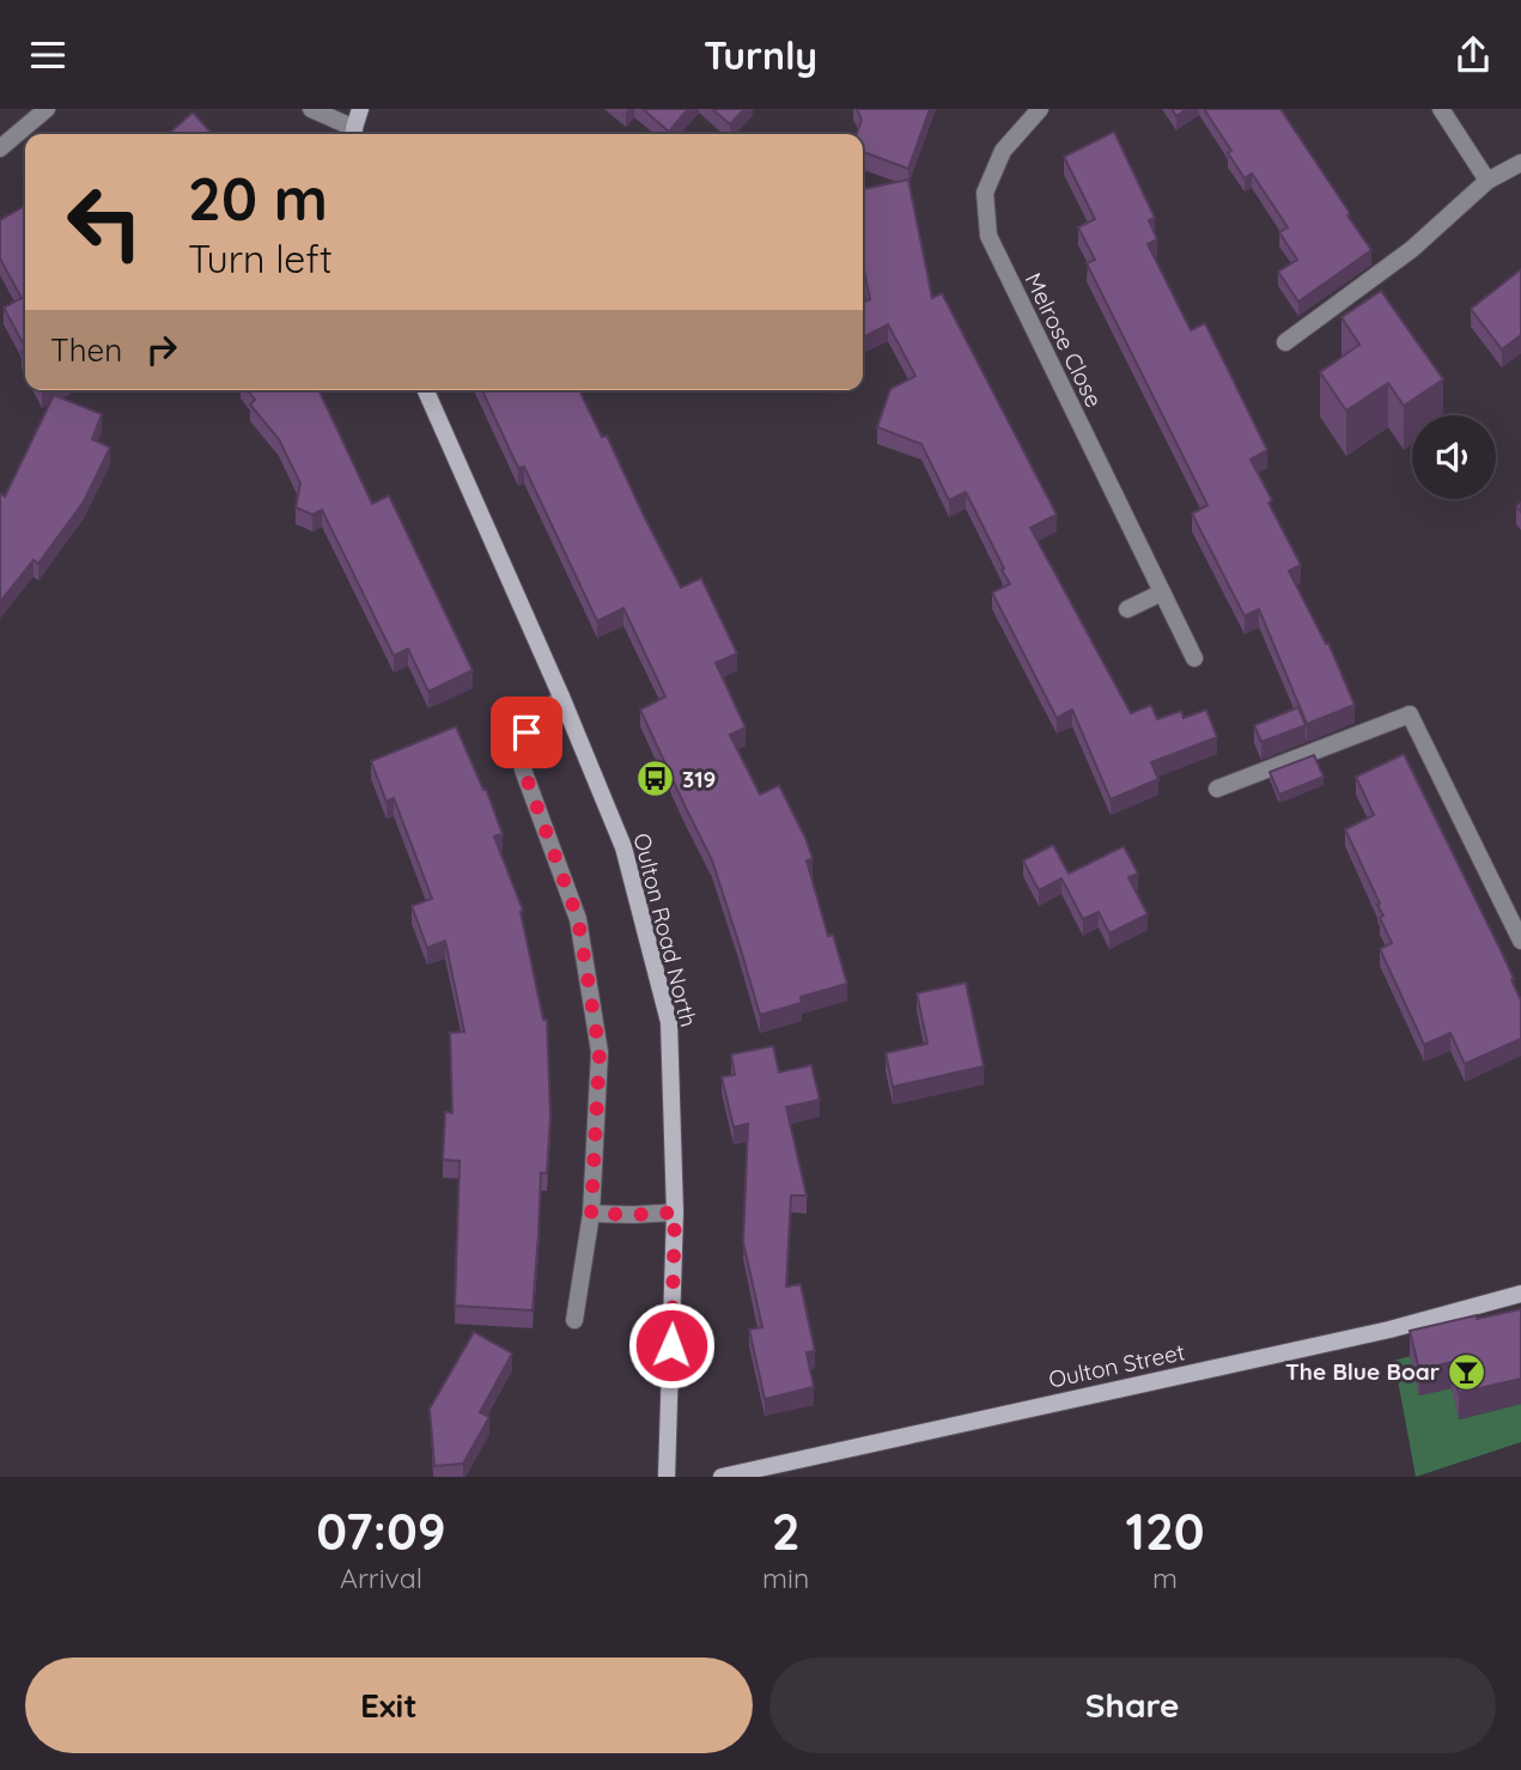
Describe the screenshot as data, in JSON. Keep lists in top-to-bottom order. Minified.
{"streets":{"street":["Melrose Close","Oulton Road North","Oulton Street"]},"places":{"bus stop":["319"],"bar":["The Blue Boar"]},"page":{"header":"Turnly","turn":["20 m","Turn left"],"then":"Then","eta":["07:09","Arrival","2","min","120","m"],"buttons":["Exit","Share"]}}
